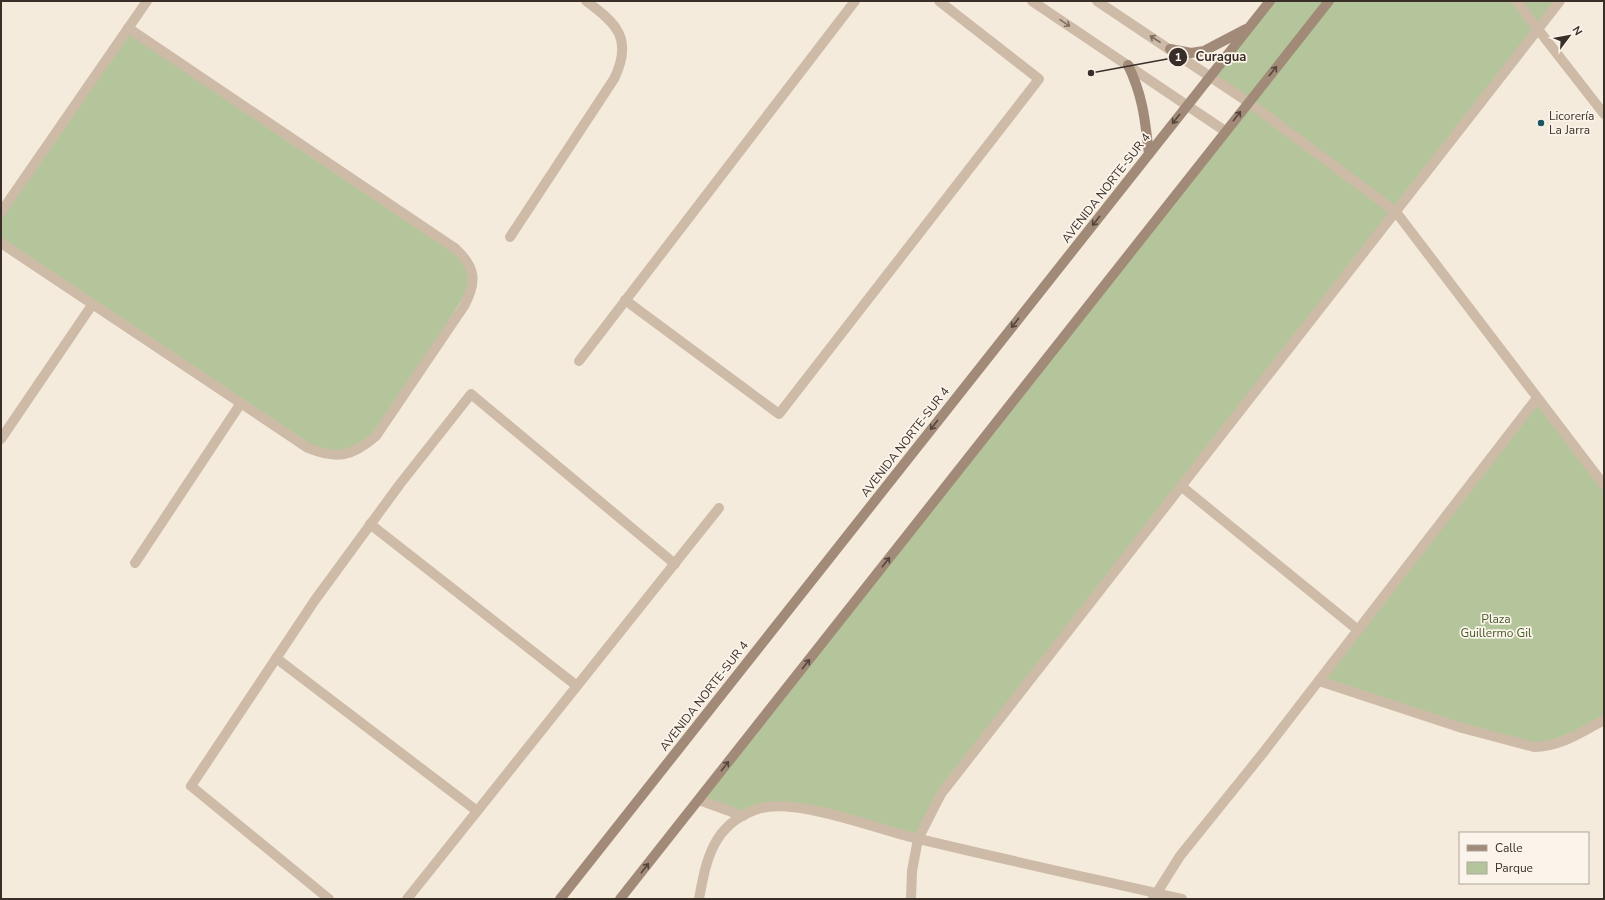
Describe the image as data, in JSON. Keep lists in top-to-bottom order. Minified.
{"streets":{"main road":["AVENIDA NORTE-SUR 4"]},"parks":["Plaza Guillermo Gil"],"places":["Curagua","Licorería La Jarra"],"legend":["Calle","Parque"],"north":"top right"}
